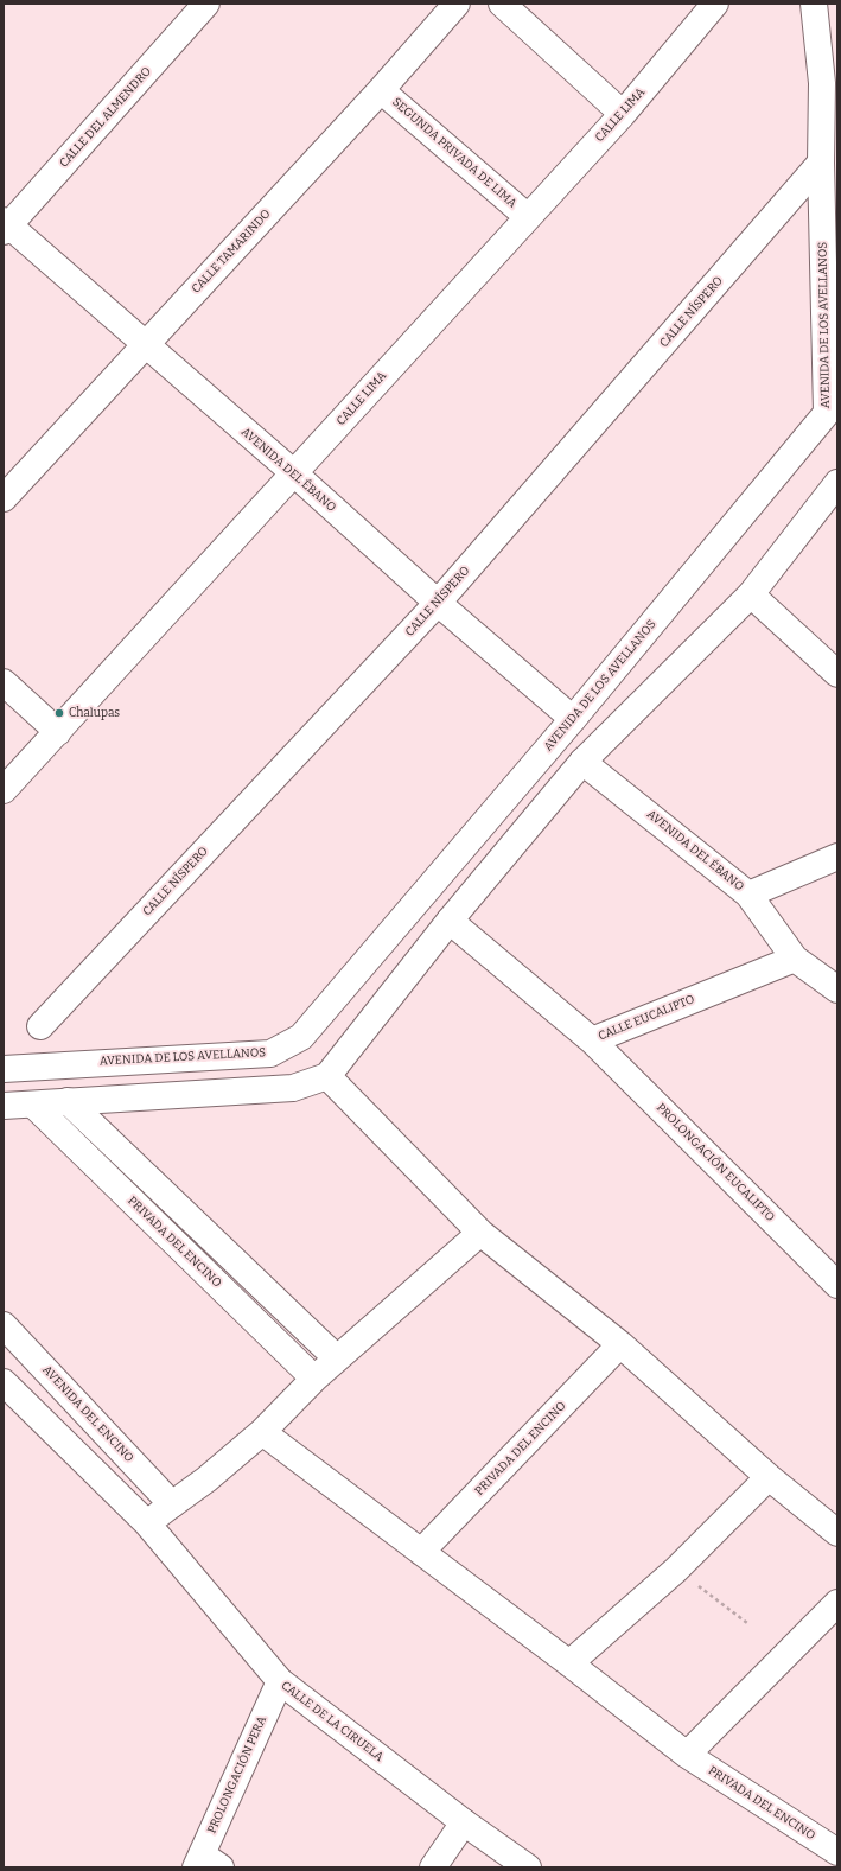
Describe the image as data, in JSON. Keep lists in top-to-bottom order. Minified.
{"streets":{"street":["CALLE LIMA","CALLE DEL ALMENDRO","SEGUNDA PRIVADA DE LIMA","CALLE TAMARINDO","CALLE NÍSPERO","AVENIDA DE LOS AVELLANOS","AVENIDA DEL ÉBANO","CALLE EUCALIPTO","PROLONGACIÓN EUCALIPTO","PRIVADA DEL ENCINO","AVENIDA DEL ENCINO","CALLE DE LA CIRUELA","PROLONGACIÓN PERA"]},"crossings":[["CALLE LIMA","SEGUNDA PRIVADA DE LIMA"],["CALLE LIMA","AVENIDA DEL ÉBANO"],["CALLE DEL ALMENDRO","AVENIDA DEL ÉBANO"],["SEGUNDA PRIVADA DE LIMA","CALLE TAMARINDO"],["CALLE TAMARINDO","AVENIDA DEL ÉBANO"],["CALLE NÍSPERO","AVENIDA DE LOS AVELLANOS"],["CALLE NÍSPERO","AVENIDA DEL ÉBANO"],["AVENIDA DE LOS AVELLANOS","AVENIDA DEL ÉBANO"],["AVENIDA DEL ÉBANO","CALLE EUCALIPTO"],["CALLE EUCALIPTO","PROLONGACIÓN EUCALIPTO"],["CALLE DE LA CIRUELA","PROLONGACIÓN PERA"]],"places":["Chalupas"]}
